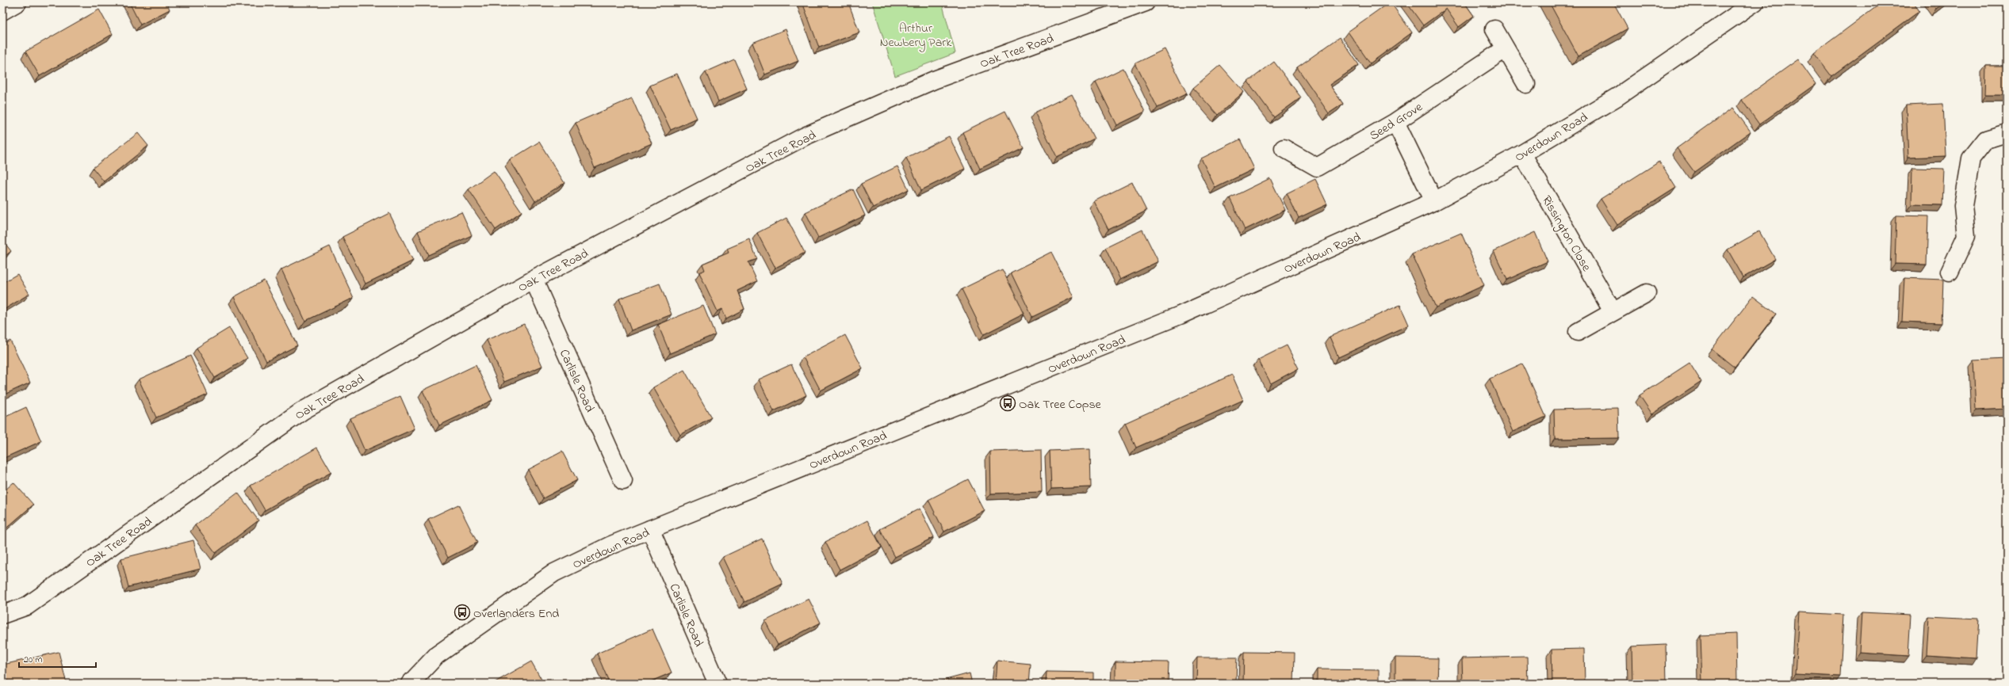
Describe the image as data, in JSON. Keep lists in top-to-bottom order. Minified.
{"streets":{"street":["Oak Tree Road","Seed Grove","Overdown Road","Rissington Close","Carlisle Road"]},"crossings":[["Oak Tree Road","Carlisle Road"],["Overdown Road","Rissington Close"],["Overdown Road","Carlisle Road"]],"parks":["Arthur Newbery Park"],"places":{"bus stop":["Oak Tree Copse","Overlanders End"]},"scale_bar":"20 m"}
